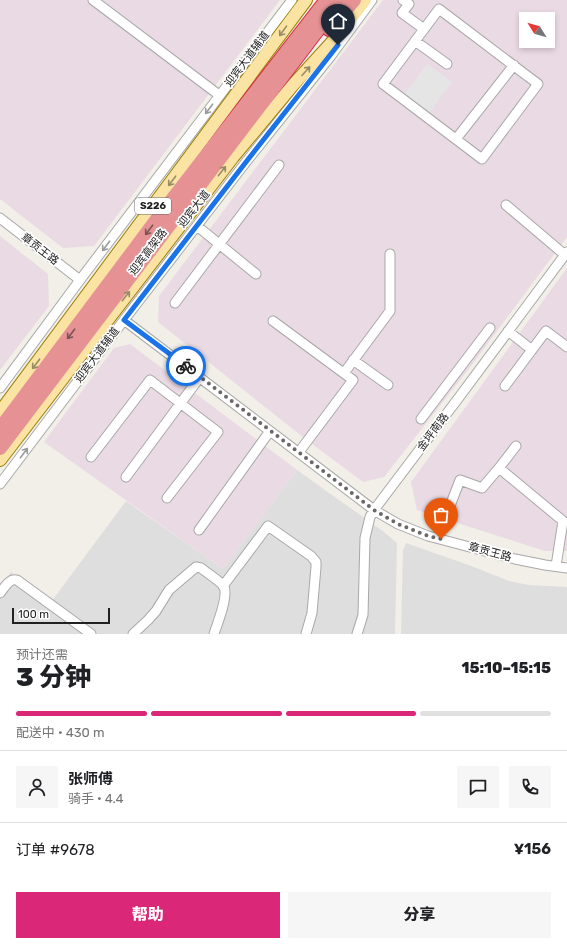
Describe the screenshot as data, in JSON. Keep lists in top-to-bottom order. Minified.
{"streets":{"highway":["迎宾高架路"],"main road":["S226","迎宾大道"],"street":["迎宾大道辅道","章贡王路","金坪南路"]},"crossings":[["迎宾大道辅道","章贡王路"],["章贡王路","金坪南路"]],"scale_bar":"100 m","north":"top left","page":{"scale":"100 m","heading":["3 分钟","预计还需","15:10–15:15"],"panel":["张师傅","骑手 · 4.4","订单 #9678","¥156"],"bar":"配送中 · 430 m","buttons":["帮助","分享"]}}
